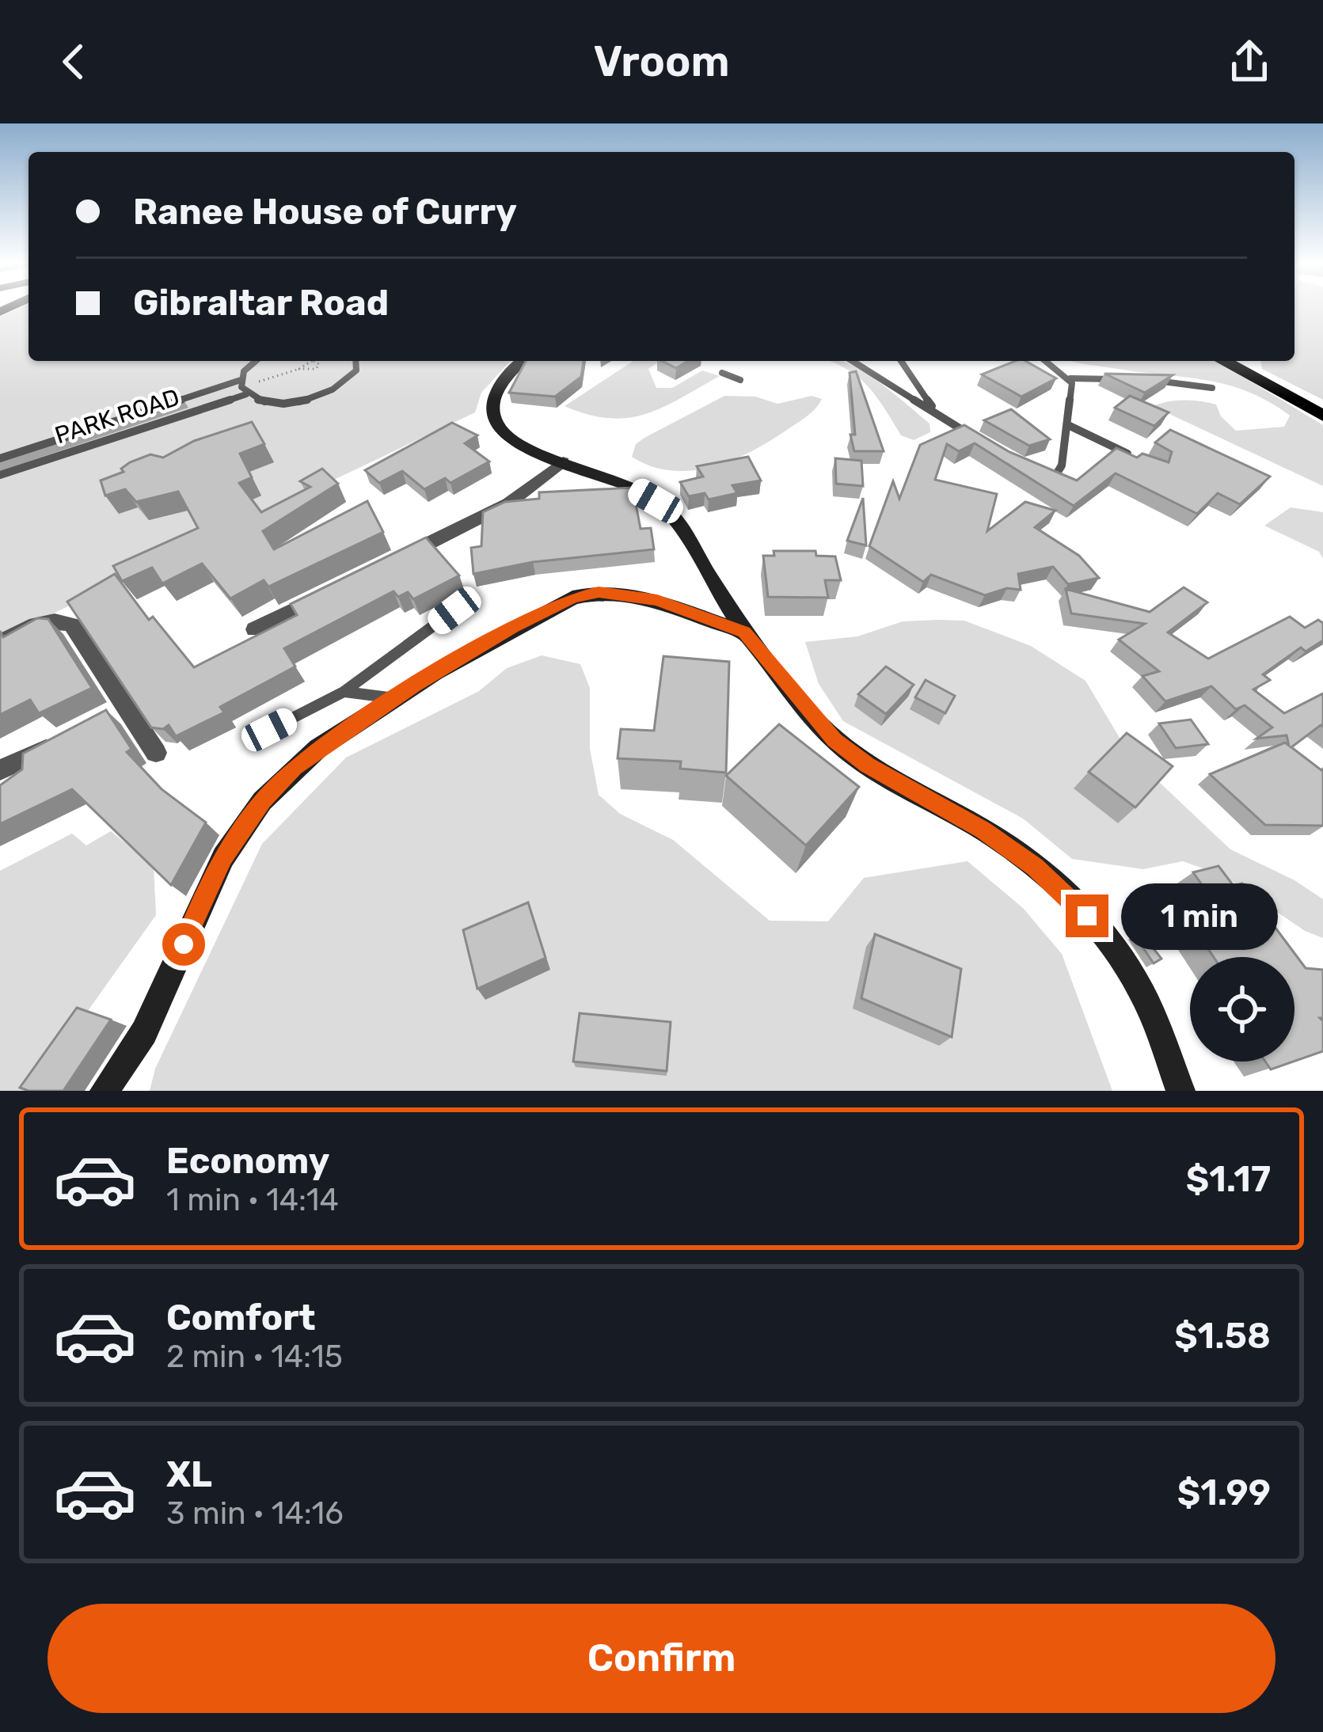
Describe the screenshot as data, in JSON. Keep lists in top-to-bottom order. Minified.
{"streets":{"lane":["PARK ROAD"]},"page":{"header":"Vroom","banner":["Ranee House of Curry","Gibraltar Road"],"bubble":"1 min","list":[{"name":"Economy","note":"1 min · 14:14","value":"$1.17"},{"name":"Comfort","note":"2 min · 14:15","value":"$1.58"},{"name":"XL","note":"3 min · 14:16","value":"$1.99"}],"buttons":"Confirm"}}
